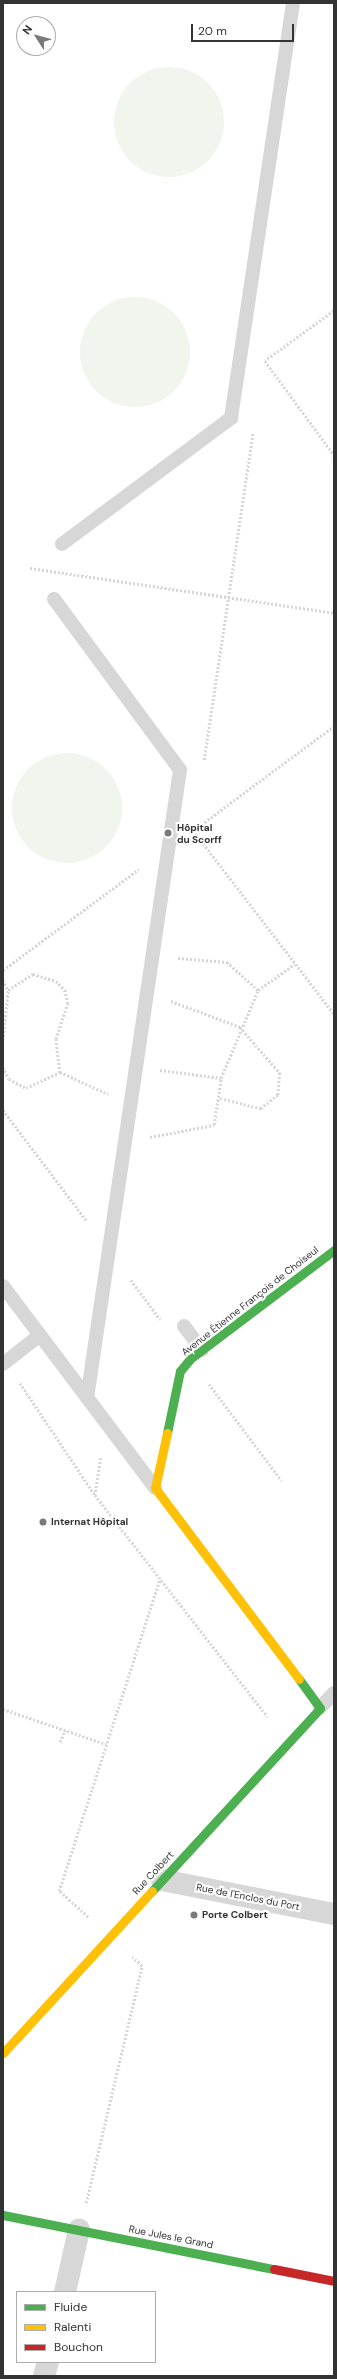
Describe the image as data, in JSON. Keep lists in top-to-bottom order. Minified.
{"streets":{"street":["Avenue Étienne François de Choiseul","Rue Colbert","Rue de l'Enclos du Port","Rue Jules le Grand"]},"crossings":[["Rue Colbert","Rue de l'Enclos du Port"]],"places":["Hôpital du Scorff","Internat Hôpital","Porte Colbert"],"legend":["Fluide","Ralenti","Bouchon"],"scale_bar":"20 m","north":"top left"}
